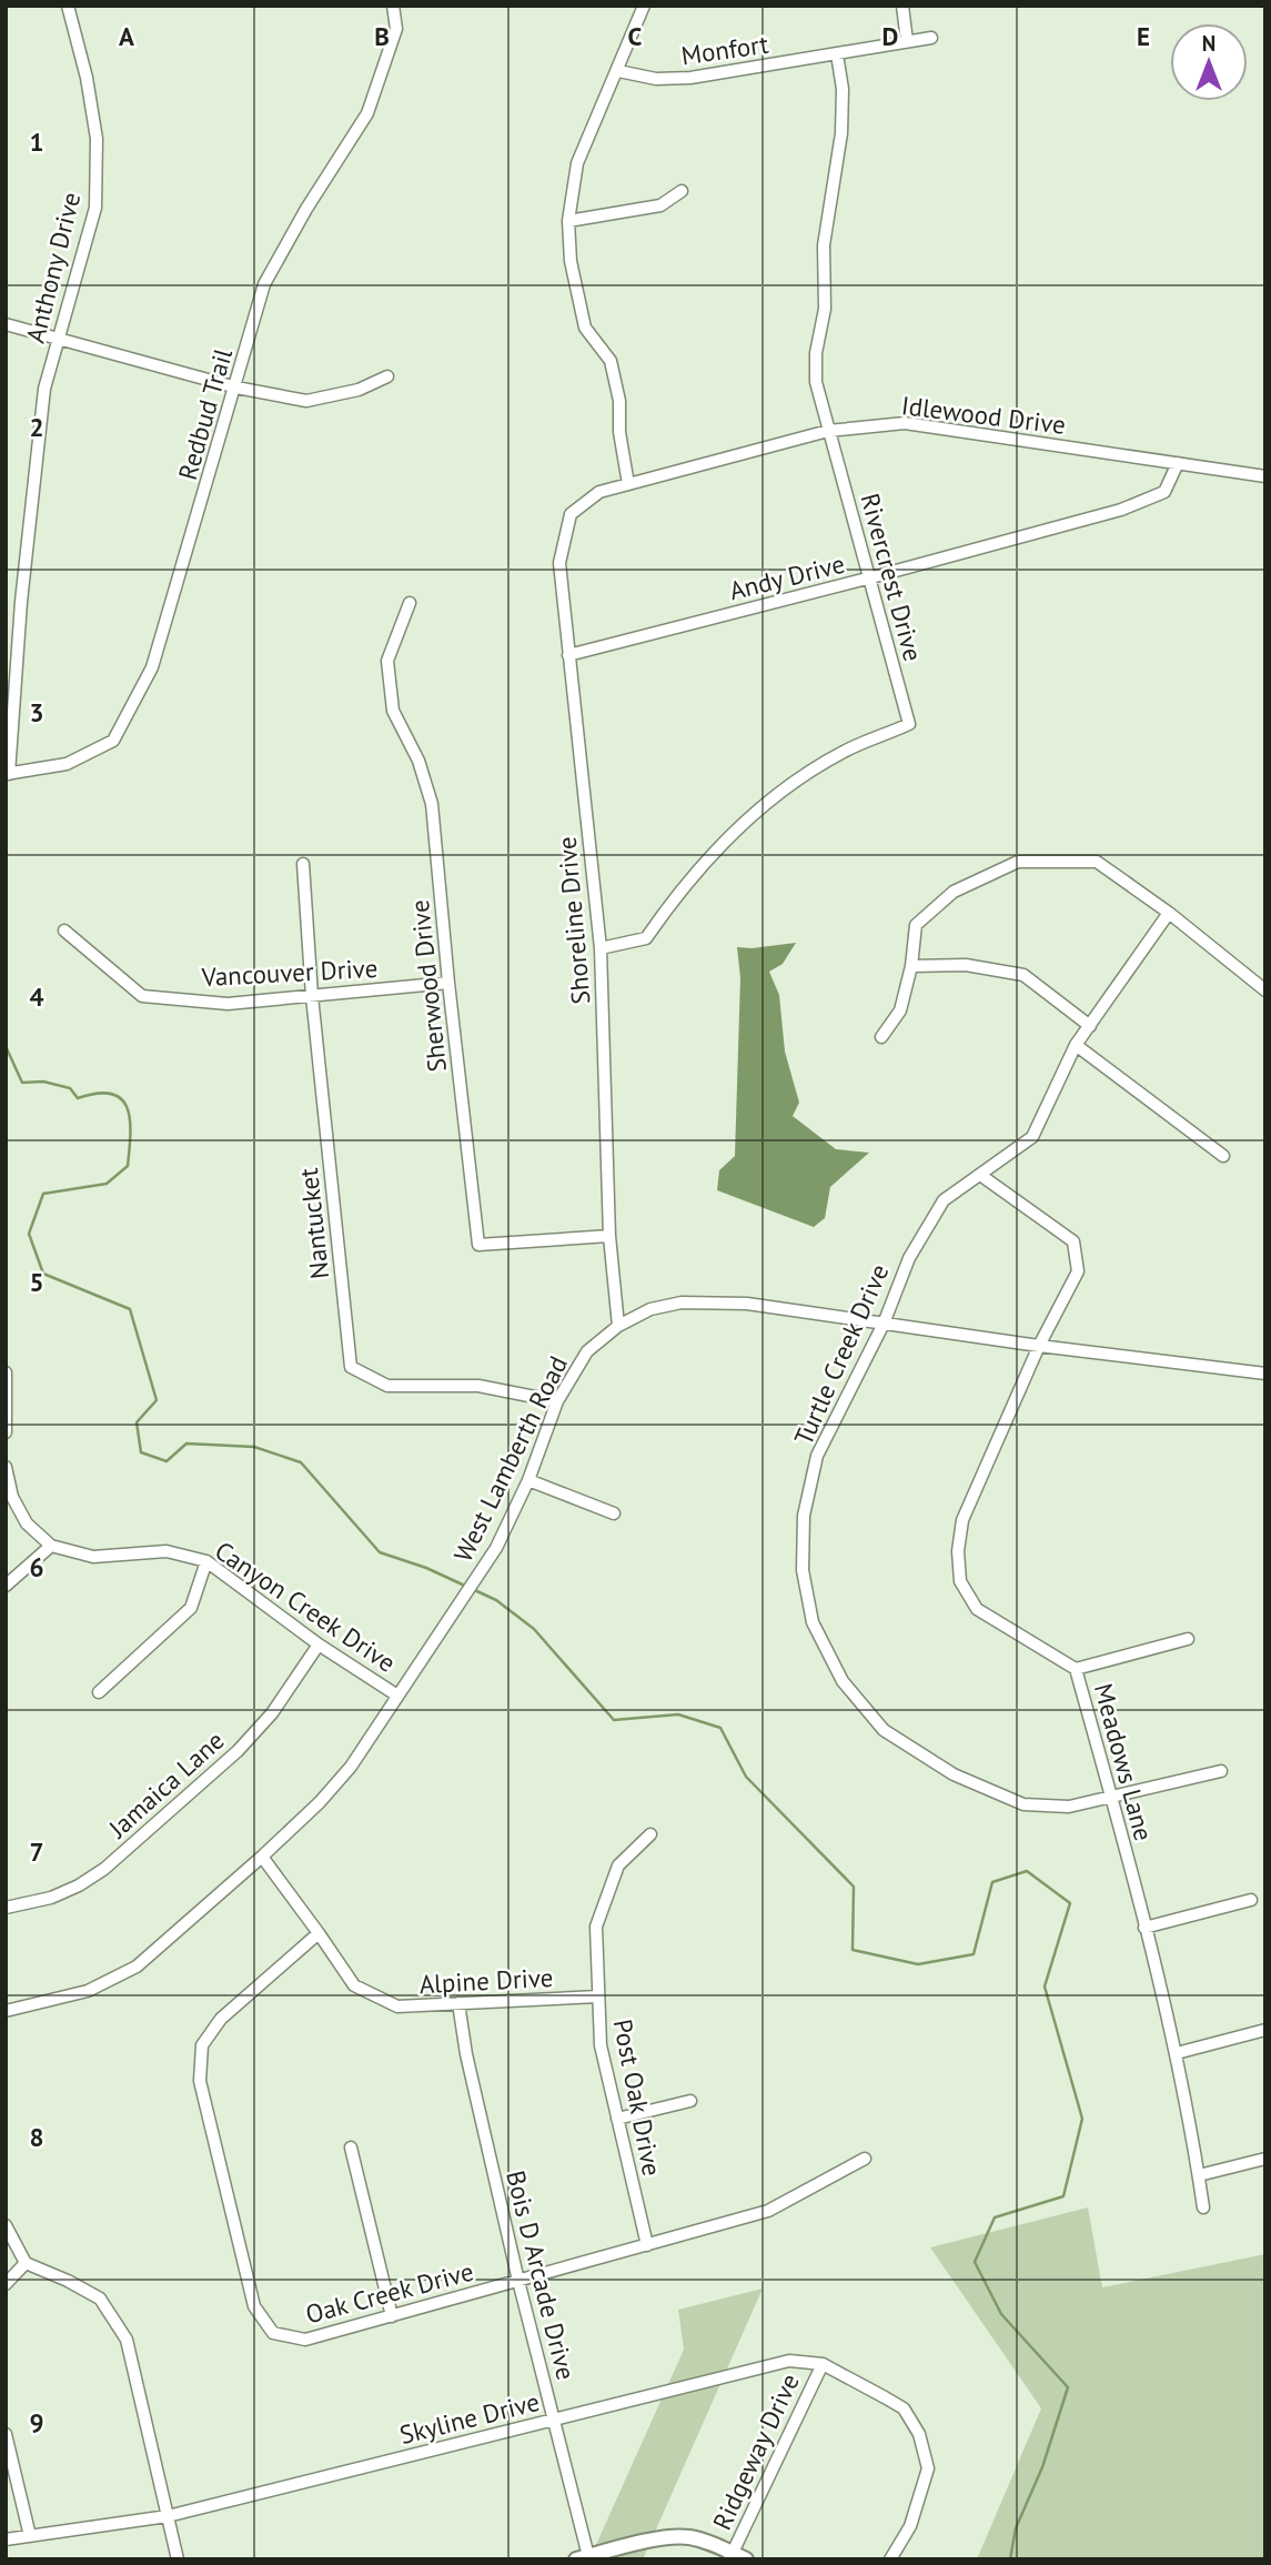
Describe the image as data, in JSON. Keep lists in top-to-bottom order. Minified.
{"streets":{"street":["Monfort","Anthony Drive","Redbud Trail","Idlewood Drive","Andy Drive","Rivercrest Drive","Shoreline Drive","Vancouver Drive","Sherwood Drive","Nantucket","Turtle Creek Drive","West Lamberth Road","Canyon Creek Drive","Meadows Lane","Jamaica Lane","Alpine Drive","Post Oak Drive","Bois D Arcade Drive","Oak Creek Drive","Skyline Drive","Ridgeway Drive"]},"crossings":[["Monfort","Rivercrest Drive"],["Anthony Drive","Redbud Trail"],["Idlewood Drive","Andy Drive"],["Idlewood Drive","Rivercrest Drive"],["Idlewood Drive","Shoreline Drive"],["Andy Drive","Rivercrest Drive"],["Andy Drive","Shoreline Drive"],["Rivercrest Drive","Shoreline Drive"],["Shoreline Drive","Sherwood Drive"],["Shoreline Drive","West Lamberth Road"],["Vancouver Drive","Sherwood Drive"],["Vancouver Drive","Nantucket"],["Nantucket","West Lamberth Road"],["Turtle Creek Drive","West Lamberth Road"],["Turtle Creek Drive","Meadows Lane"],["West Lamberth Road","Canyon Creek Drive"],["West Lamberth Road","Meadows Lane"],["West Lamberth Road","Alpine Drive"],["Canyon Creek Drive","Jamaica Lane"],["Alpine Drive","Post Oak Drive"],["Alpine Drive","Bois D Arcade Drive"],["Alpine Drive","Oak Creek Drive"],["Post Oak Drive","Oak Creek Drive"],["Bois D Arcade Drive","Oak Creek Drive"],["Bois D Arcade Drive","Skyline Drive"],["Skyline Drive","Ridgeway Drive"]],"north":"top","grid":{"columns":["A","B","C","D","E"],"rows":["1","2","3","4","5","6","7","8","9"]}}
